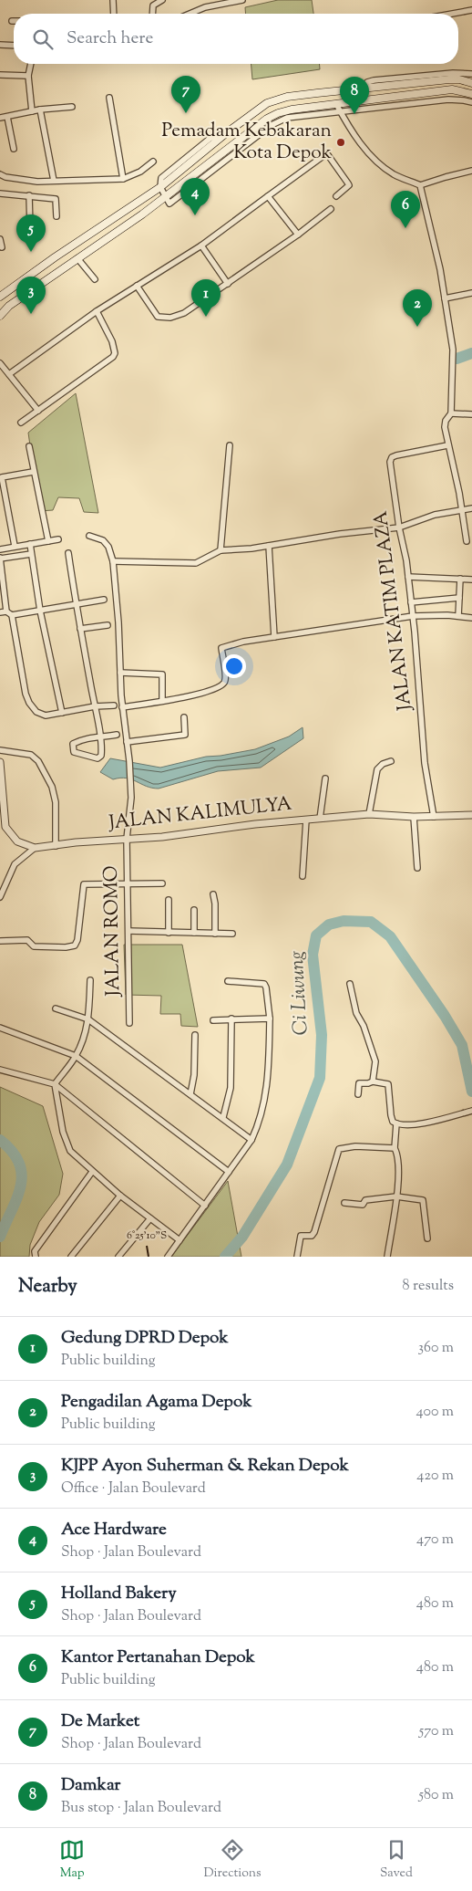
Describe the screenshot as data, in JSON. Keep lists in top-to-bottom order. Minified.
{"streets":{"street":["JALAN KATIM PLAZA","JALAN KALIMULYA","JALAN ROMO"]},"crossings":[["JALAN KATIM PLAZA","JALAN KALIMULYA"],["JALAN KALIMULYA","JALAN ROMO"]],"water":["Ci Liwung"],"places":["Pemadam Kebakaran Kota Depok"],"page":{"search":"Search here","pins":["7","8","4","6","5","3","1","2"],"heading":["Nearby","8 results"],"list":[{"mark":"1","name":"Gedung DPRD Depok","note":"Public building","value":"360 m"},{"mark":"2","name":"Pengadilan Agama Depok","note":"Public building","value":"400 m"},{"mark":"3","name":"KJPP Ayon Suherman & Rekan Depok","note":"Office · Jalan Boulevard","value":"420 m"},{"mark":"4","name":"Ace Hardware","note":"Shop · Jalan Boulevard","value":"470 m"},{"mark":"5","name":"Holland Bakery","note":"Shop · Jalan Boulevard","value":"480 m"},{"mark":"6","name":"Kantor Pertanahan Depok","note":"Public building","value":"480 m"},{"mark":"7","name":"De Market","note":"Shop · Jalan Boulevard","value":"570 m"},{"mark":"8","name":"Damkar","note":"Bus stop · Jalan Boulevard","value":"580 m"}],"nav":["Map","Directions","Saved"]},"coordinates":["6°25'10\"S"]}
